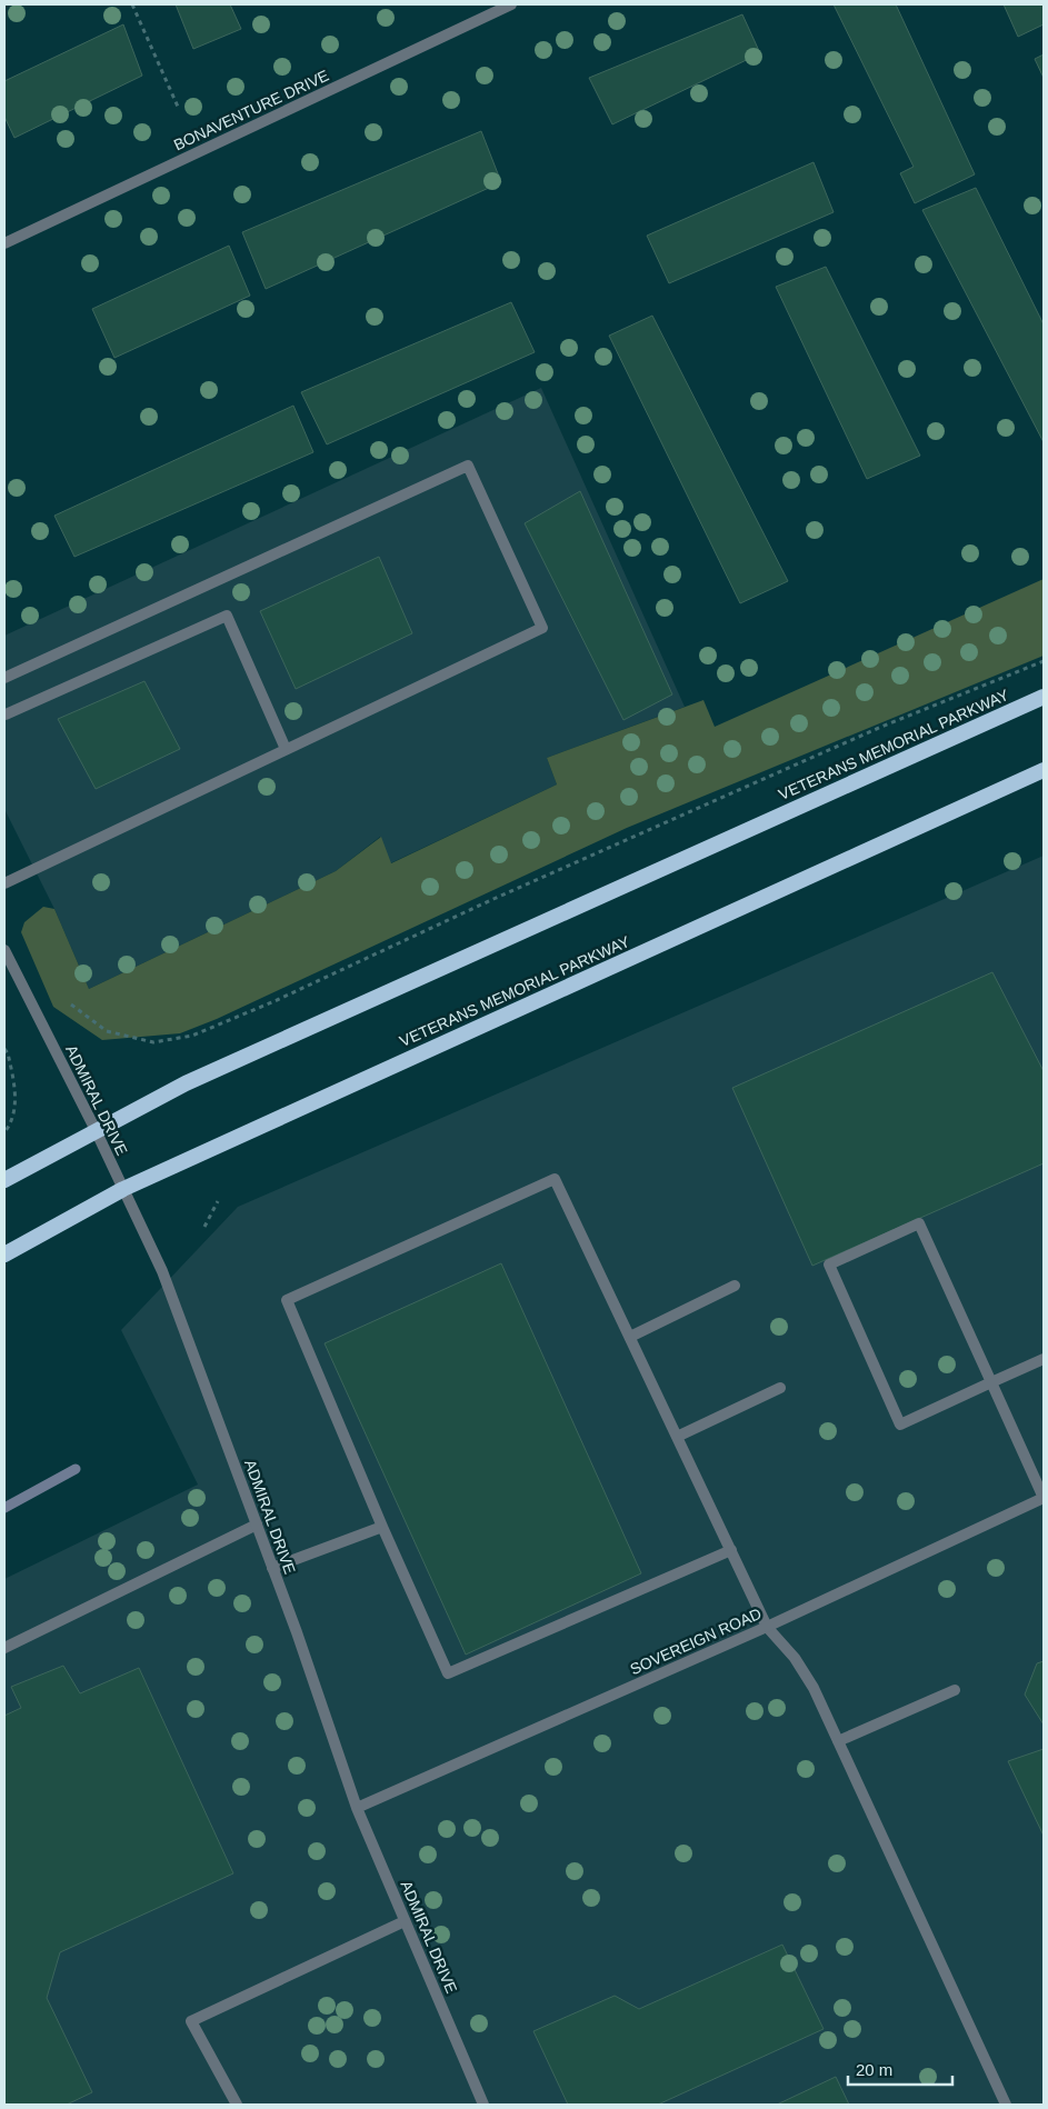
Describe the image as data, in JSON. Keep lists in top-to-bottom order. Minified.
{"streets":{"highway":["VETERANS MEMORIAL PARKWAY"],"street":["BONAVENTURE DRIVE","ADMIRAL DRIVE","SOVEREIGN ROAD"]},"crossings":[["VETERANS MEMORIAL PARKWAY","ADMIRAL DRIVE"],["ADMIRAL DRIVE","SOVEREIGN ROAD"]],"scale_bar":"20 m"}
